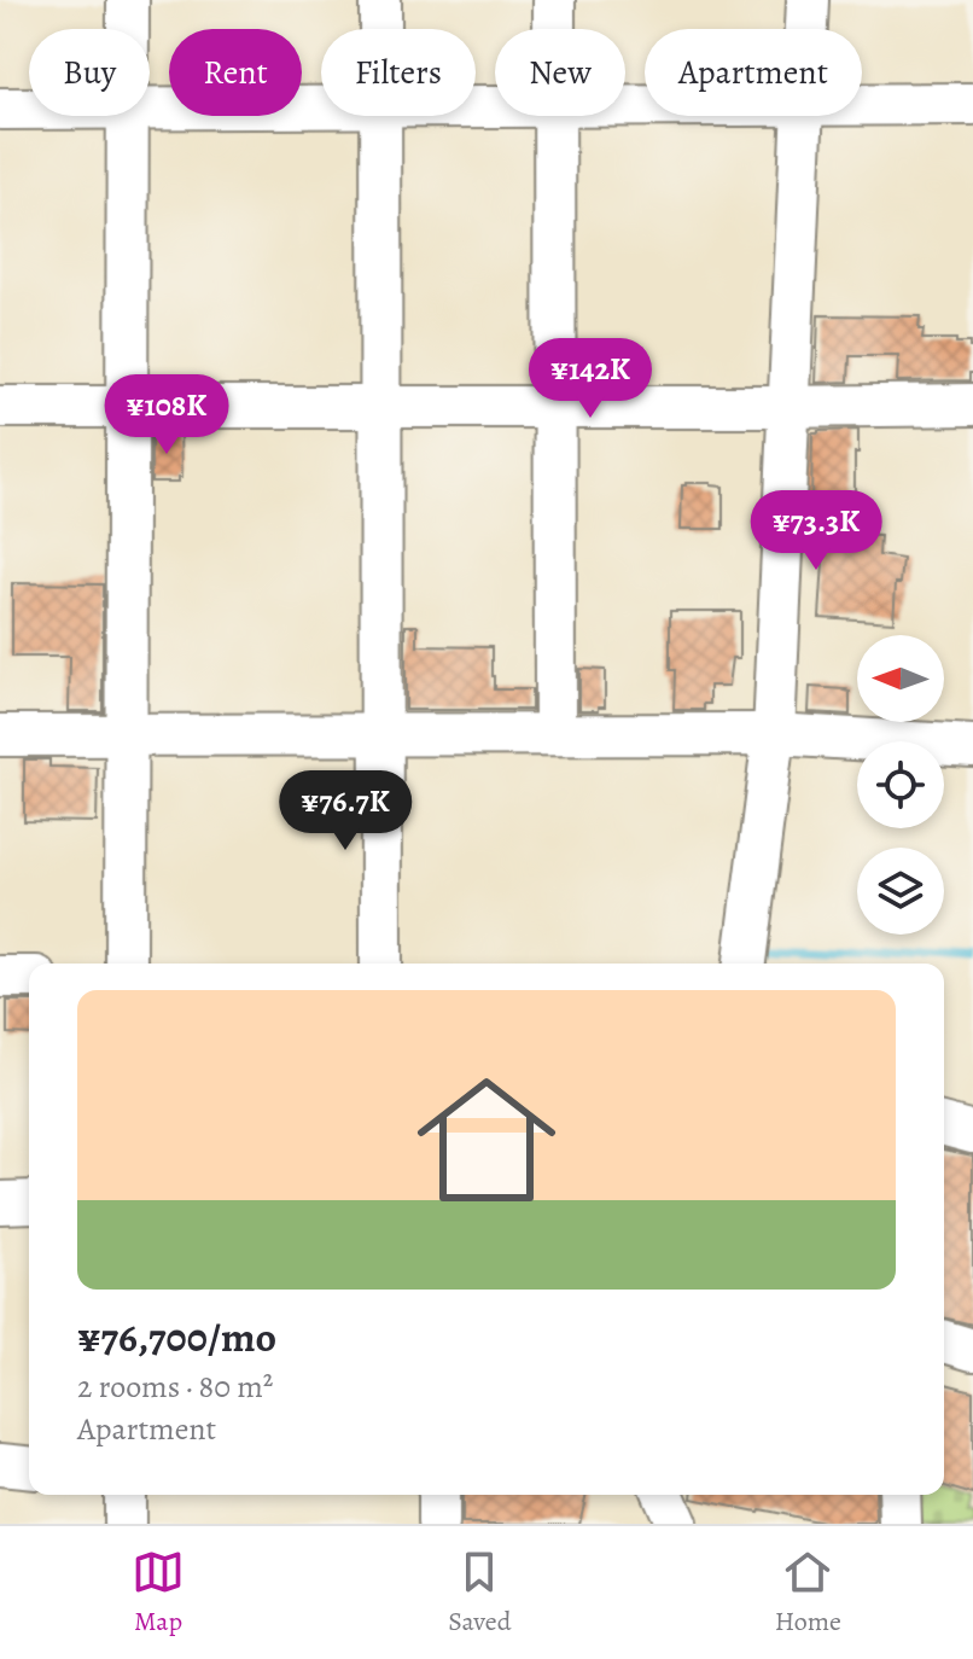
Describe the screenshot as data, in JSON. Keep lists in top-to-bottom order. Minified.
{"north":"left","page":{"chip":["Buy","Rent","Filters","New","Apartment"],"price":["¥142K","¥108K","¥73.3K","¥76.7K"],"list":[{"name":"¥76,700/mo","note":"2 rooms · 80 m² · Apartment"}],"tabs":["Map","Saved","Home"]}}
